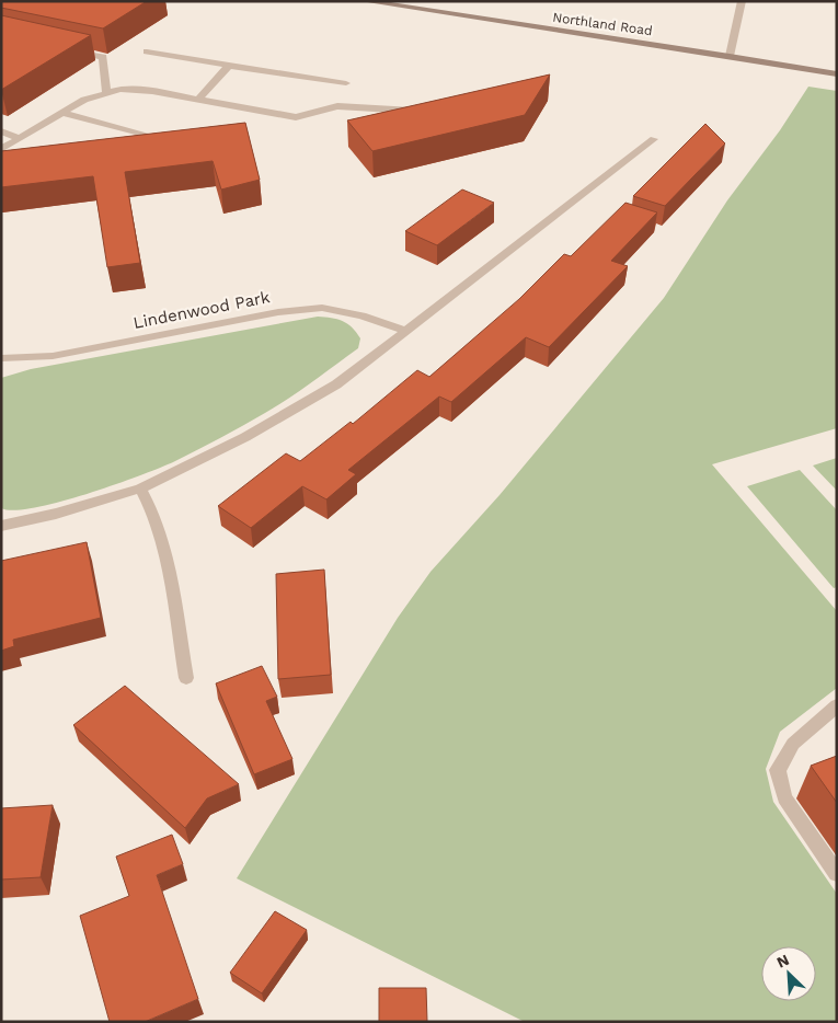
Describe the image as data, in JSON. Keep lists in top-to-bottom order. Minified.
{"streets":{"main road":["Northland Road"],"street":["Lindenwood Park"]},"north":"top left"}
